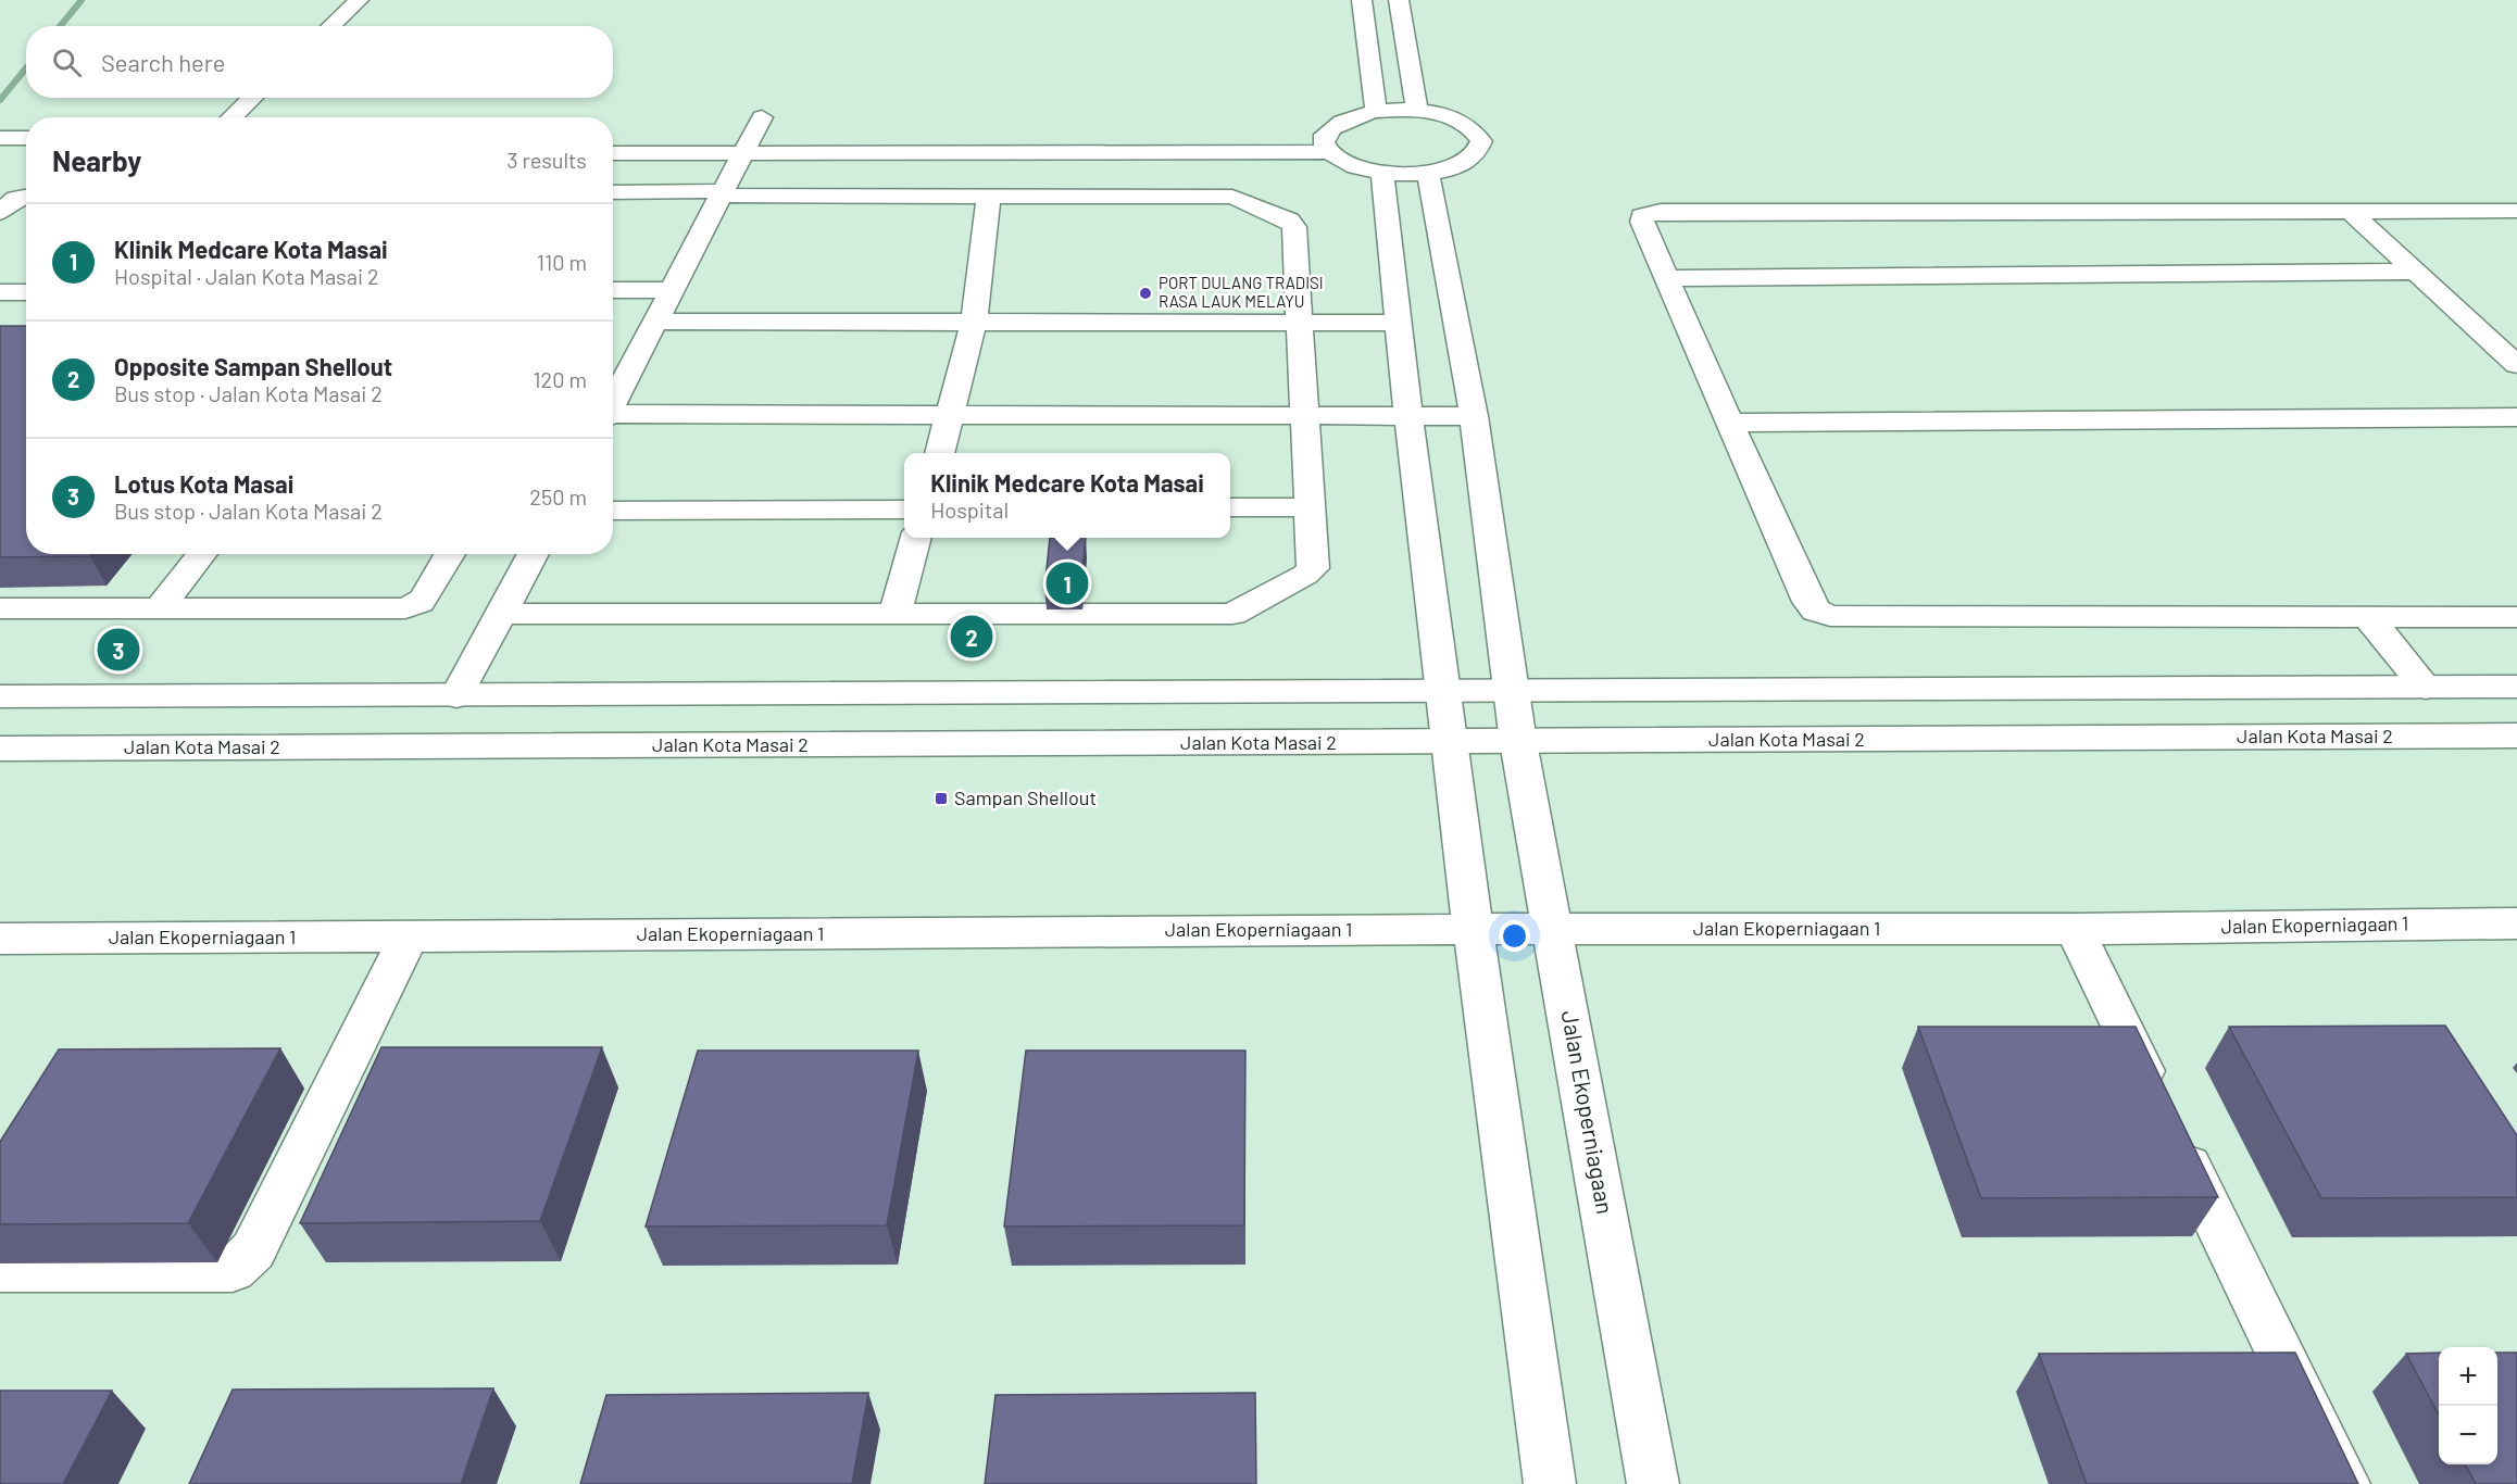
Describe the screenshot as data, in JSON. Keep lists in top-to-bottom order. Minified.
{"streets":{"street":["Jalan Kota Masai 2","Jalan Ekoperniagaan 1","Jalan Ekoperniagaan"]},"crossings":[["Jalan Kota Masai 2","Jalan Ekoperniagaan"],["Jalan Ekoperniagaan 1","Jalan Ekoperniagaan"]],"places":{"other":["PORT DULANG TRADISI RASA LAUK MELAYU"],"transit":["Sampan Shellout"]},"page":{"search":"Search here","heading":["Nearby","3 results"],"list":[{"mark":"1","name":"Klinik Medcare Kota Masai","note":"Hospital · Jalan Kota Masai 2","value":"110 m"},{"mark":"2","name":"Opposite Sampan Shellout","note":"Bus stop · Jalan Kota Masai 2","value":"120 m"},{"mark":"3","name":"Lotus Kota Masai","note":"Bus stop · Jalan Kota Masai 2","value":"250 m"}],"popup":["Klinik Medcare Kota Masai","Hospital"],"pins":["1","2","3"],"map_buttons":["+","−"]}}
